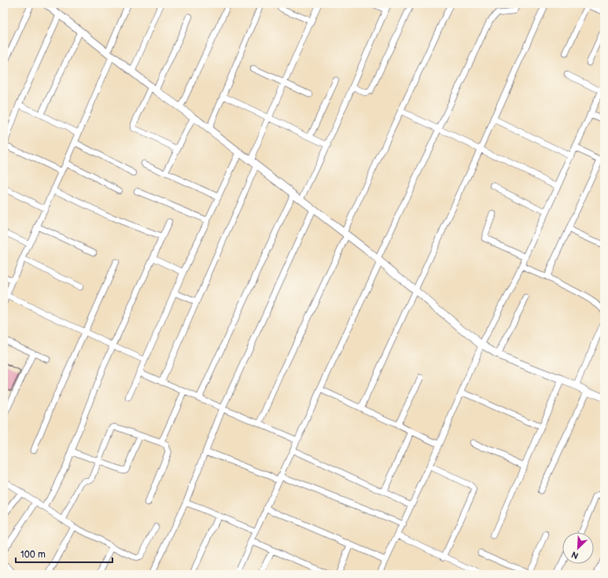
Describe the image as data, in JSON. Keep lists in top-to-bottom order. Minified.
{"scale_bar":"100 m","north":"bottom left"}
